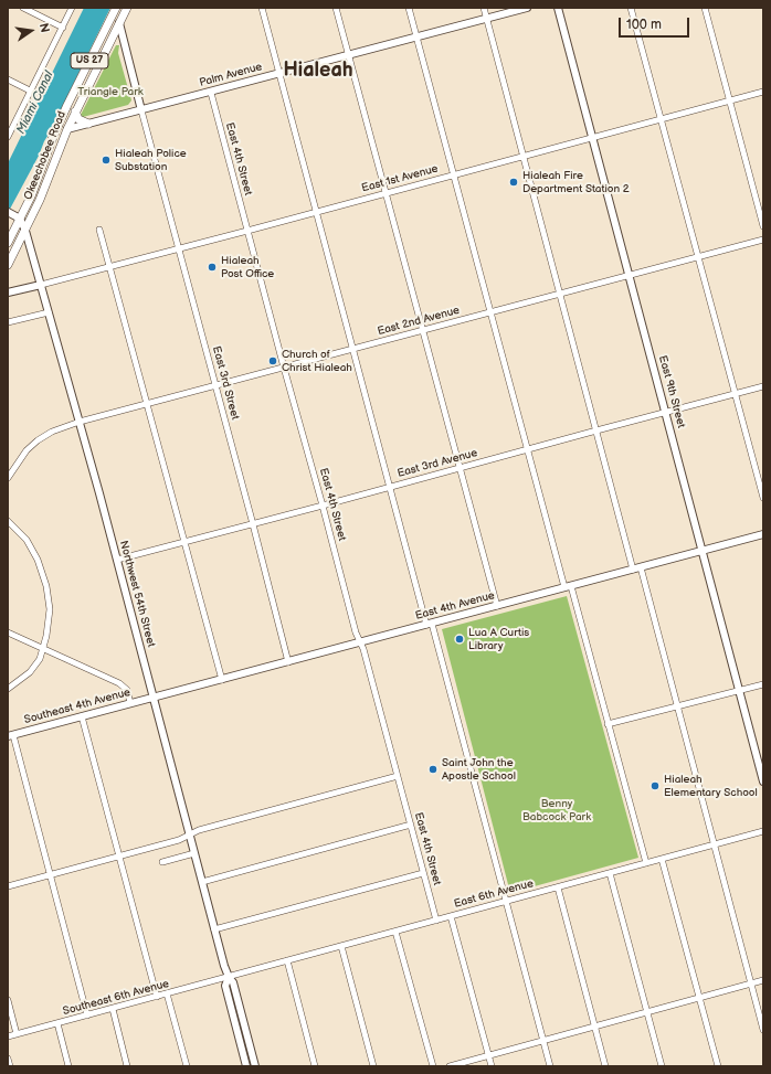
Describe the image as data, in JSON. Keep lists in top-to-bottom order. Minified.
{"streets":{"highway":["US 27","Okeechobee Road"],"main road":["Palm Avenue","East 9th Street","Northwest 54th Street","East 4th Avenue","Southeast 4th Avenue"],"street":["East 4th Street","East 1st Avenue","East 2nd Avenue","East 3rd Street","East 3rd Avenue","East 6th Avenue","Southeast 6th Avenue"]},"crossings":[["Palm Avenue","Okeechobee Road"],["Palm Avenue","East 4th Street"],["Palm Avenue","East 3rd Street"],["Okeechobee Road","Northwest 54th Street"],["East 4th Street","East 1st Avenue"],["East 4th Street","East 2nd Avenue"],["East 4th Street","East 3rd Avenue"],["East 4th Street","East 4th Avenue"],["East 4th Street","East 6th Avenue"],["East 1st Avenue","East 3rd Street"],["East 1st Avenue","East 9th Street"],["East 1st Avenue","Northwest 54th Street"],["East 2nd Avenue","East 3rd Street"],["East 2nd Avenue","East 9th Street"],["East 2nd Avenue","Northwest 54th Street"],["East 3rd Street","East 3rd Avenue"],["East 3rd Street","East 4th Avenue"],["East 9th Street","East 3rd Avenue"],["East 9th Street","East 4th Avenue"],["East 3rd Avenue","Northwest 54th Street"],["Northwest 54th Street","East 4th Avenue"],["Northwest 54th Street","Southeast 4th Avenue"],["Northwest 54th Street","East 6th Avenue"],["Northwest 54th Street","Southeast 6th Avenue"],["East 4th Avenue","Southeast 4th Avenue"],["East 6th Avenue","Southeast 6th Avenue"]],"districts":["Hialeah"],"water":["Miami Canal"],"parks":["Triangle Park","Benny Babcock Park"],"places":["Hialeah Police Substation","Hialeah Fire Department Station 2","Hialeah Post Office","Church of Christ Hialeah","Lua A Curtis Library","Saint John the Apostle School","Hialeah Elementary School"],"scale_bar":"100 m","north":"right"}
